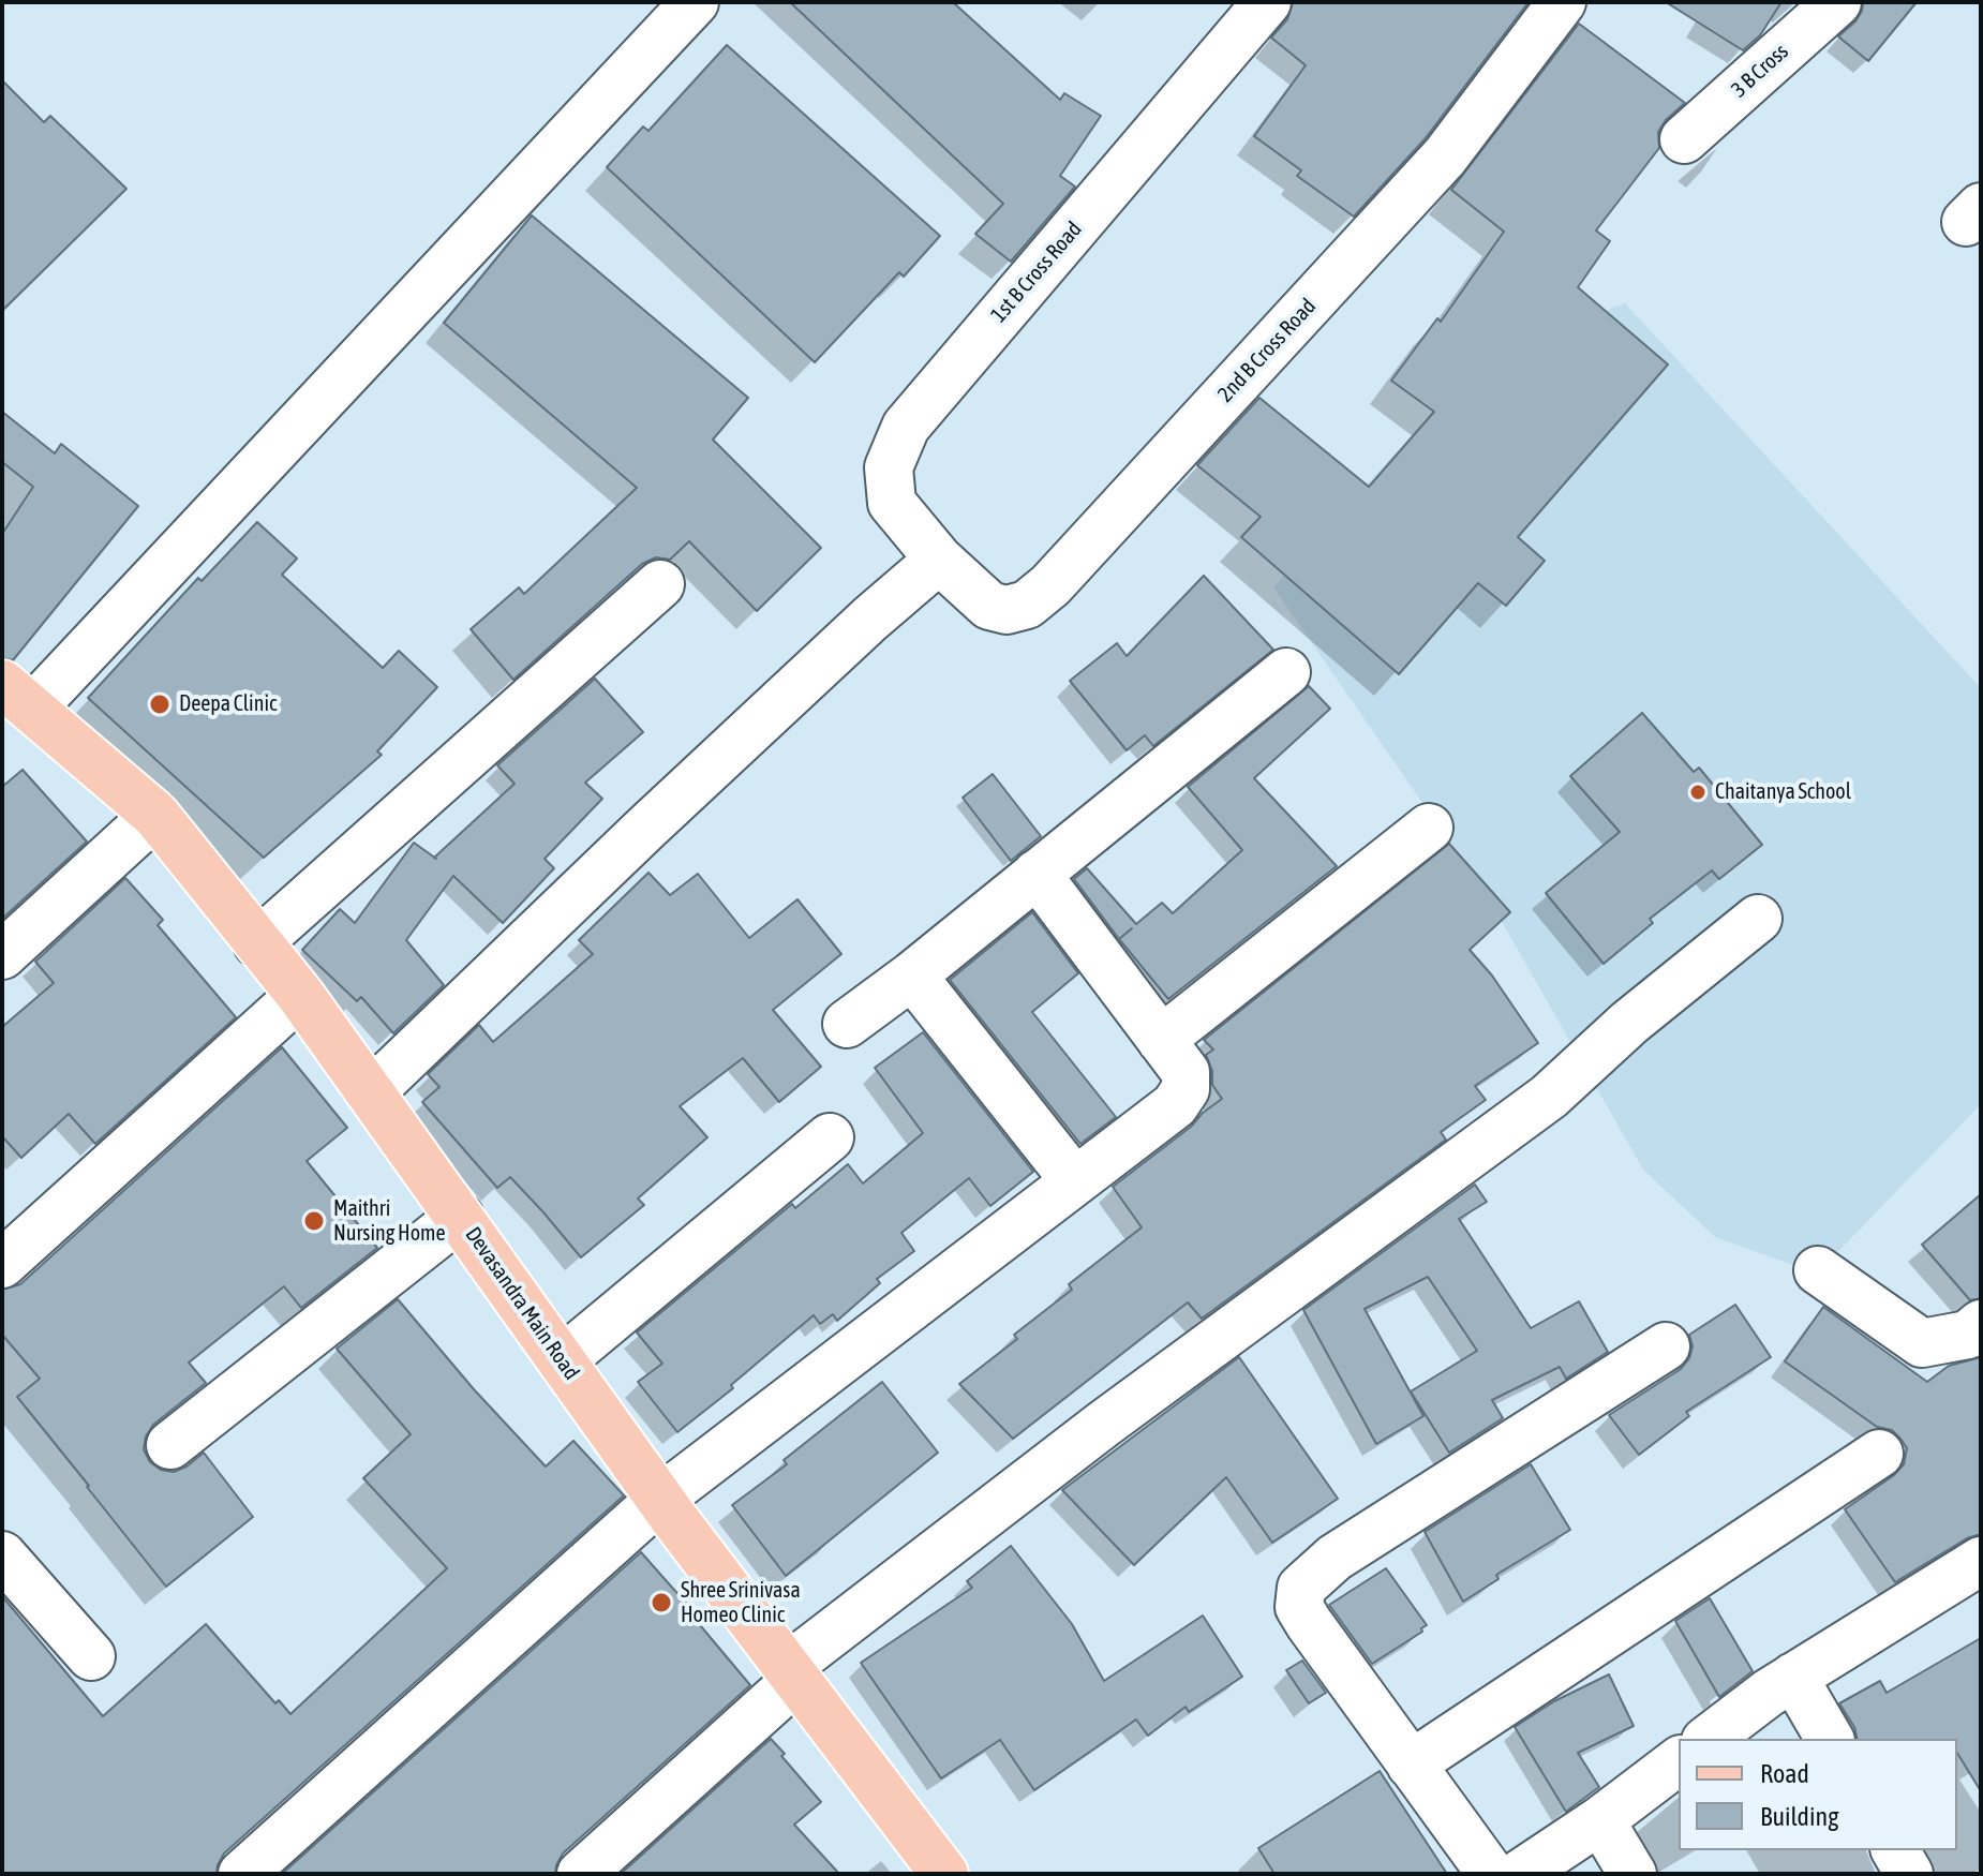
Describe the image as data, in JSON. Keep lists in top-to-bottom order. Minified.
{"streets":{"main road":["Devasandra Main Road"],"street":["3 B Cross","1st B Cross Road","2nd B Cross Road"]},"crossings":[["1st B Cross Road","2nd B Cross Road"]],"places":["Deepa Clinic","Chaitanya School","Maithri Nursing Home","Shree Srinivasa Homeo Clinic"],"legend":["Road","Building"]}
